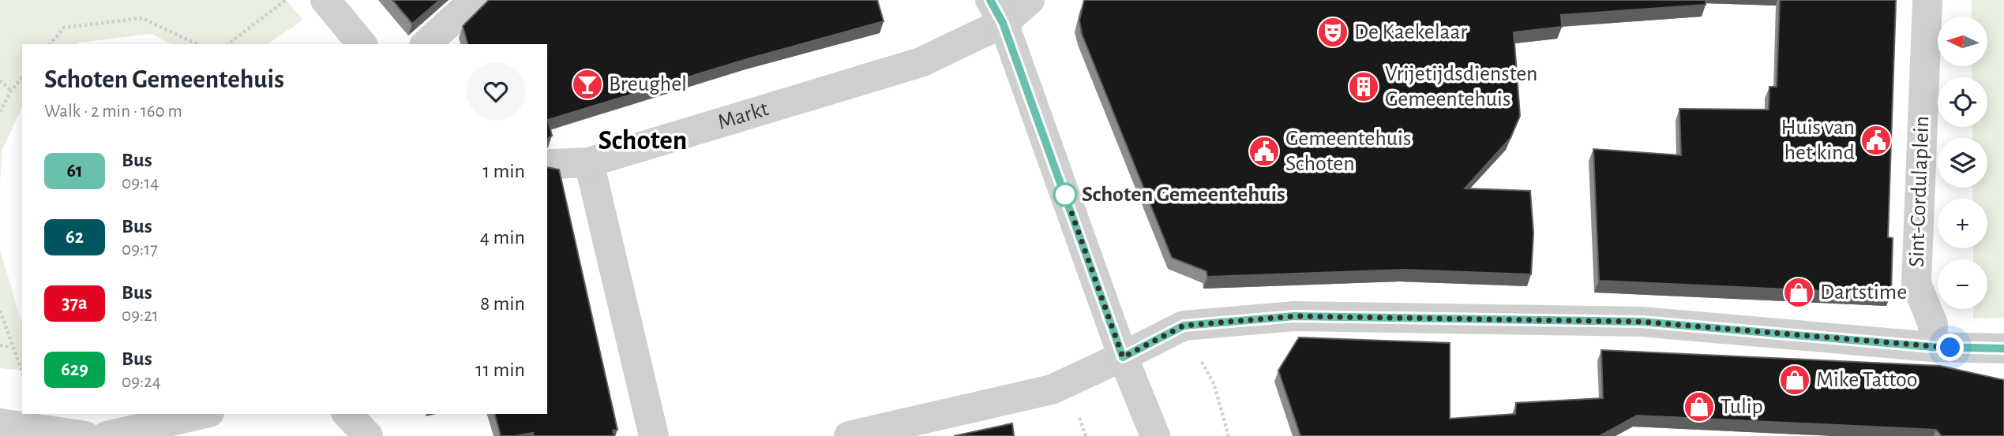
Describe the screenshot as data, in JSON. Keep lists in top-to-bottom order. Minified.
{"streets":{"street":["Markt","Sint-Cordulaplein"]},"districts":["Schoten"],"places":{"theatre":["De Kaekelaar"],"bar":["Breughel"],"building":["Vrijetijdsdiensten Gemeentehuis"],"public building":["Huis van het kind","Gemeentehuis Schoten"],"other":["Schoten Gemeentehuis"],"shop":["Dartstime","Mike Tattoo","Tulip"]},"lines":["bus line 61"],"north":"left","page":{"map_buttons":["+","−"],"heading":["Schoten Gemeentehuis","Walk · 2 min · 160 m"],"list":[{"mark":"61","name":"Bus","note":"09:14","value":"1 min"},{"mark":"62","name":"Bus","note":"09:17","value":"4 min"},{"mark":"37a","name":"Bus","note":"09:21","value":"8 min"},{"mark":"629","name":"Bus","note":"09:24","value":"11 min"}]}}
